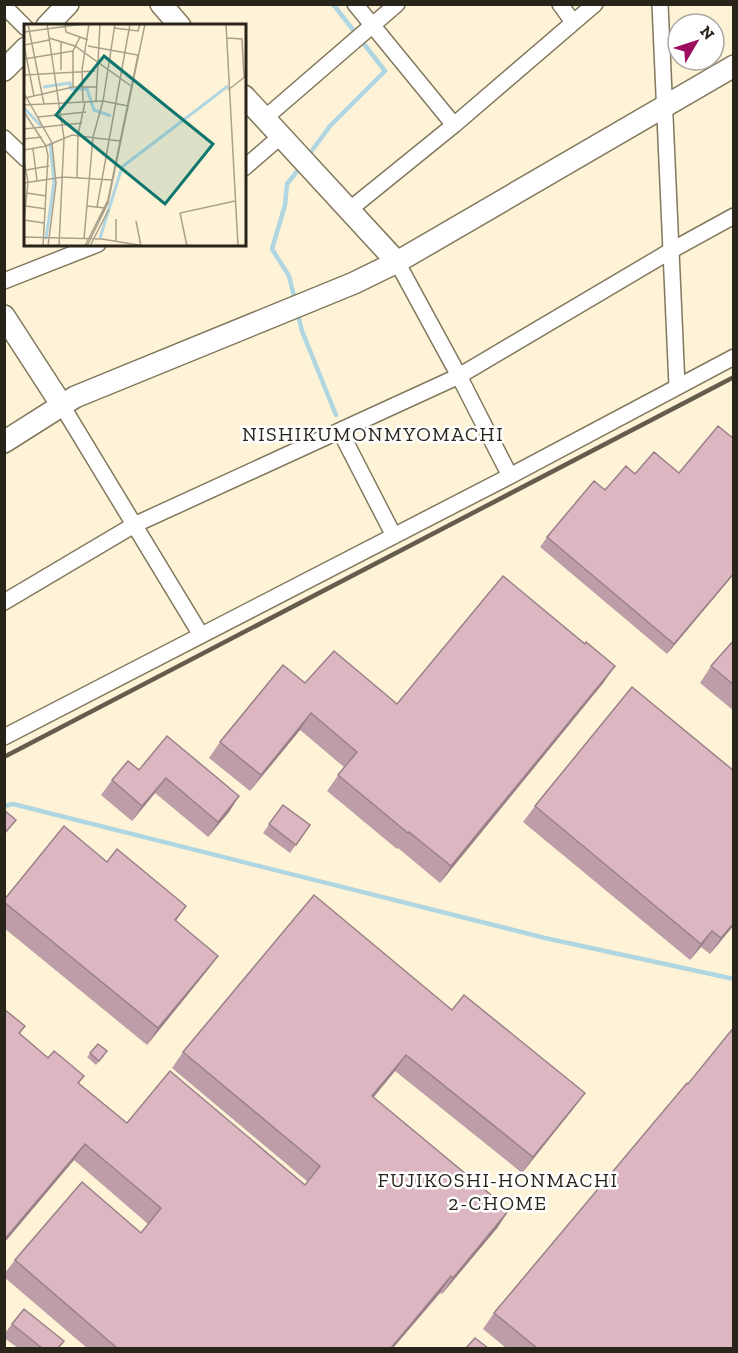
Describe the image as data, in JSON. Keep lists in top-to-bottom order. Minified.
{"districts":["NISHIKUMONMYOMACHI","FUJIKOSHI-HONMACHI 2-CHOME"],"north":"top right"}
